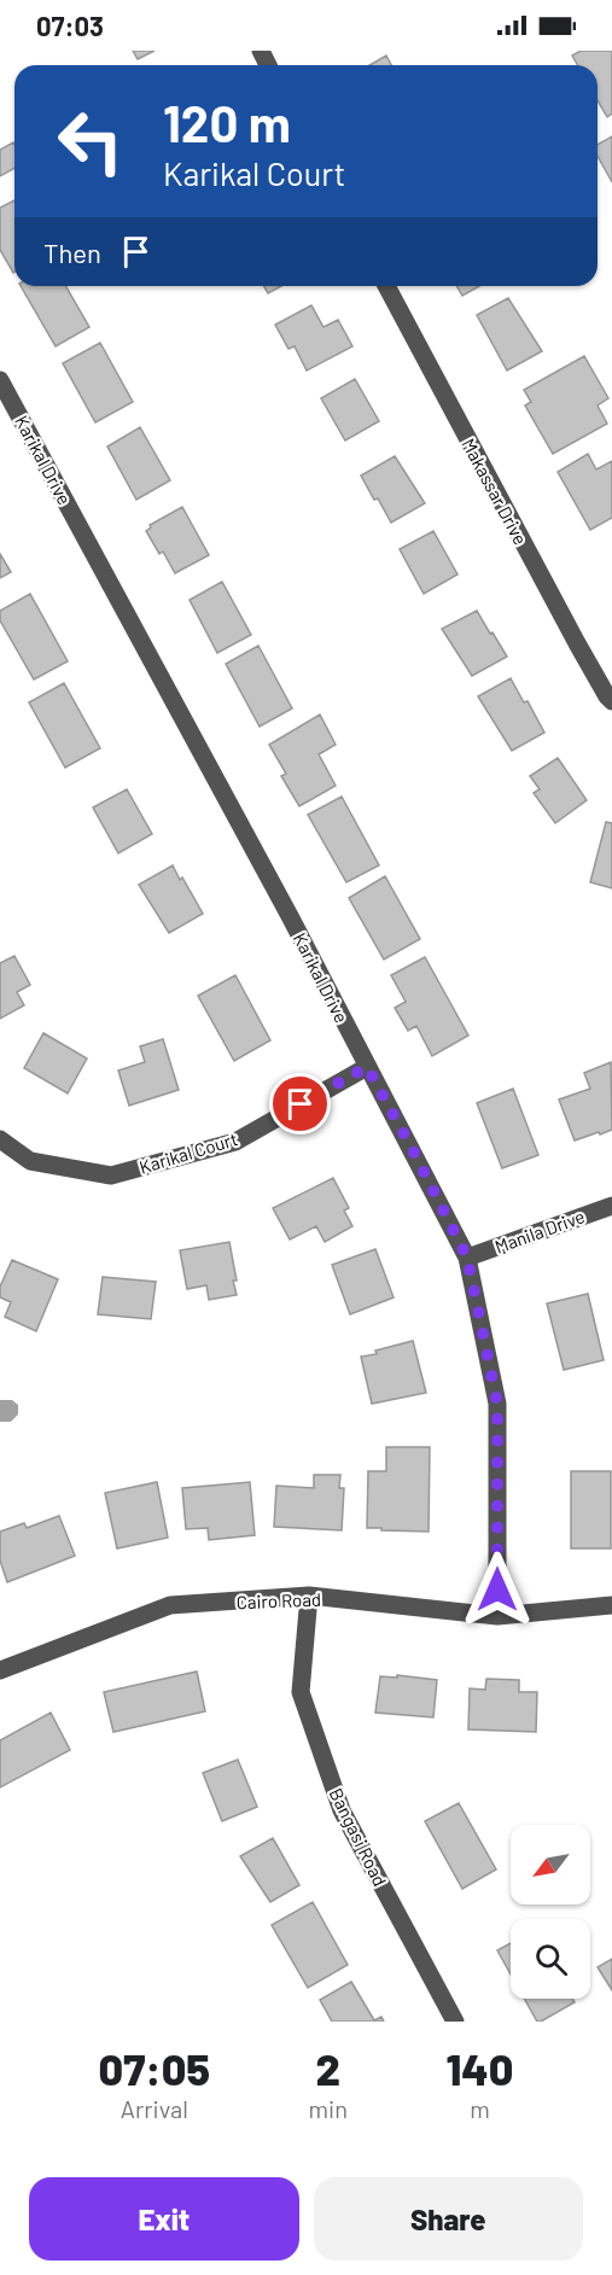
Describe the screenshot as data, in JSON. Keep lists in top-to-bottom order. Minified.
{"streets":{"street":["Karikal Drive","Makassar Drive","Karikal Court","Manila Drive","Cairo Road","Bangasi Road"]},"crossings":[["Karikal Drive","Karikal Court"],["Karikal Drive","Manila Drive"],["Karikal Drive","Cairo Road"],["Cairo Road","Bangasi Road"]],"north":"bottom left","page":{"status":"07:03","turn":["120 m","Karikal Court"],"then":"Then","eta":["07:05","Arrival","2","min","140","m"],"buttons":["Exit","Share"]}}
